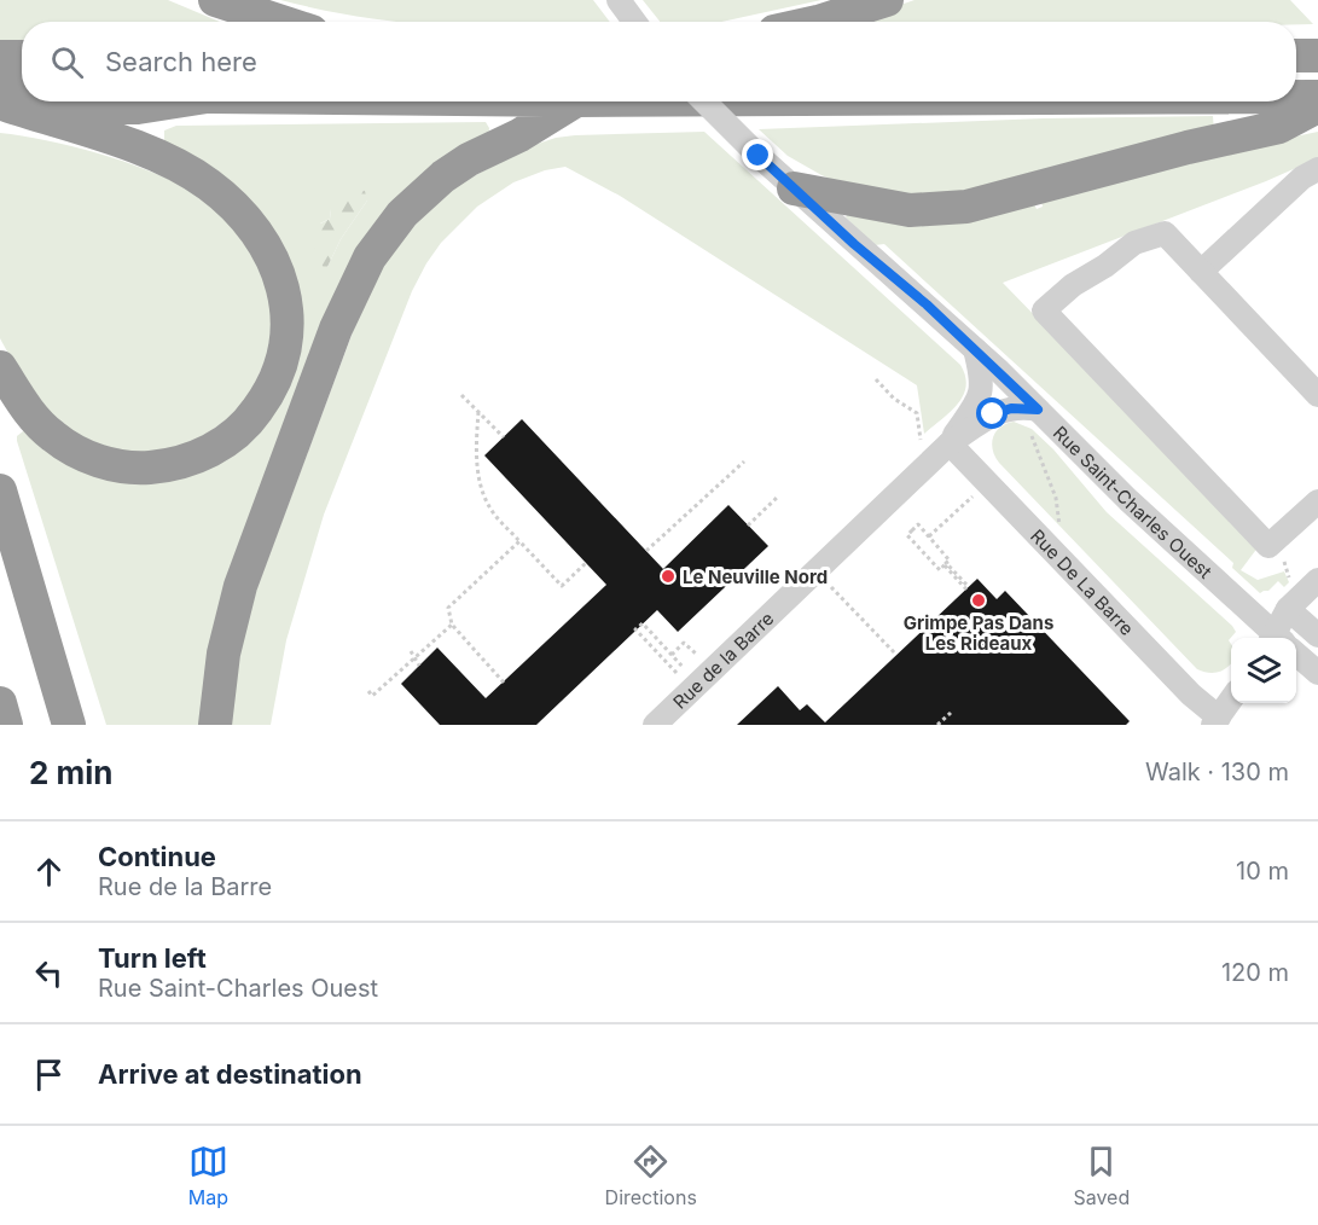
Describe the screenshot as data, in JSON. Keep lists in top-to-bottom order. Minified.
{"streets":{"street":["Rue Saint-Charles Ouest","Rue De La Barre","Rue de la Barre"]},"crossings":[["Rue Saint-Charles Ouest","Rue de la Barre"],["Rue De La Barre","Rue de la Barre"]],"places":["Le Neuville Nord","Grimpe Pas Dans Les Rideaux"],"page":{"search":"Search here","heading":["2 min","Walk · 130 m"],"list":[["Continue","Rue de la Barre","10 m"],["Turn left","Rue Saint-Charles Ouest","120 m"],"Arrive at destination"],"nav":["Map","Directions","Saved"]}}
